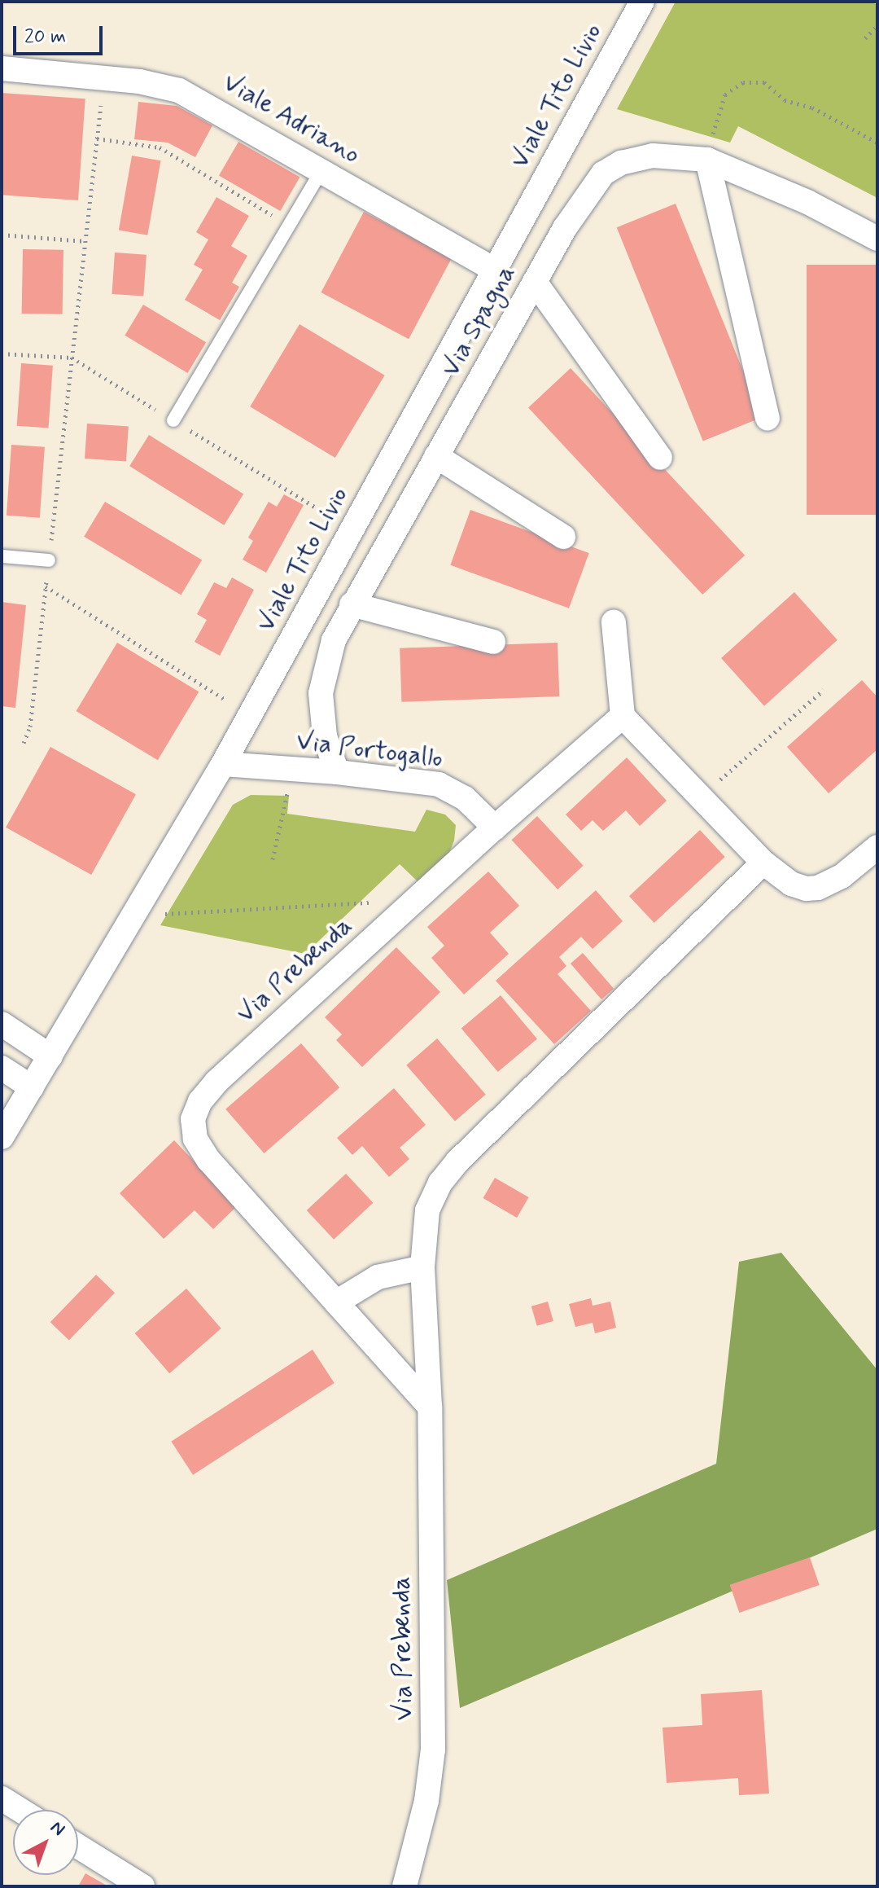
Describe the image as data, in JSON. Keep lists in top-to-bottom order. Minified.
{"streets":{"street":["Viale Tito Livio","Viale Adriano","Via Spagna","Via Portogallo","Via Prebenda"]},"crossings":[["Viale Tito Livio","Viale Adriano"],["Viale Tito Livio","Via Portogallo"],["Via Spagna","Via Portogallo"],["Via Portogallo","Via Prebenda"]],"scale_bar":"20 m","north":"top right"}
